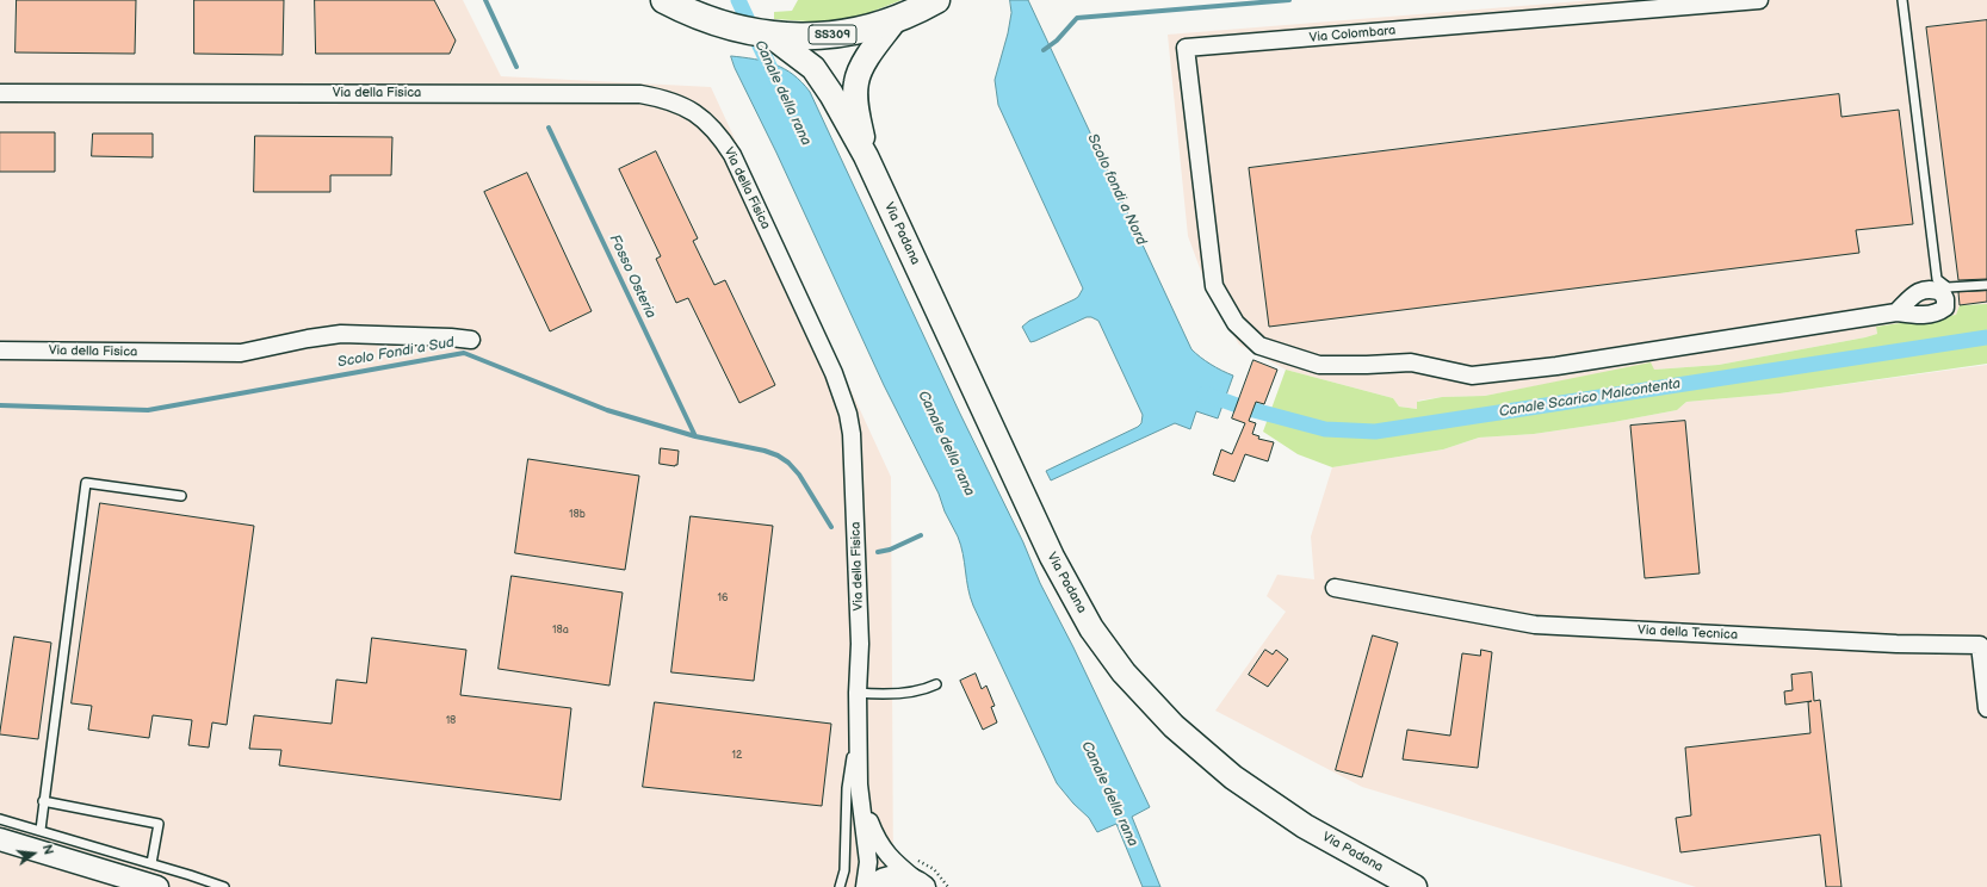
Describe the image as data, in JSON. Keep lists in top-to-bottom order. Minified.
{"streets":{"main road":["SS309","Via Padana"],"street":["Via Colombara","Via della Fisica","Via della Tecnica"]},"crossings":[["SS309","Via Padana"]],"water":["Canale della rana","Scolo fondi a Nord","Fosso Osteria","Scolo Fondi a Sud","Canale Scarico Malcontenta"],"house_numbers":["18b","16","18a","18","12"],"north":"right"}
